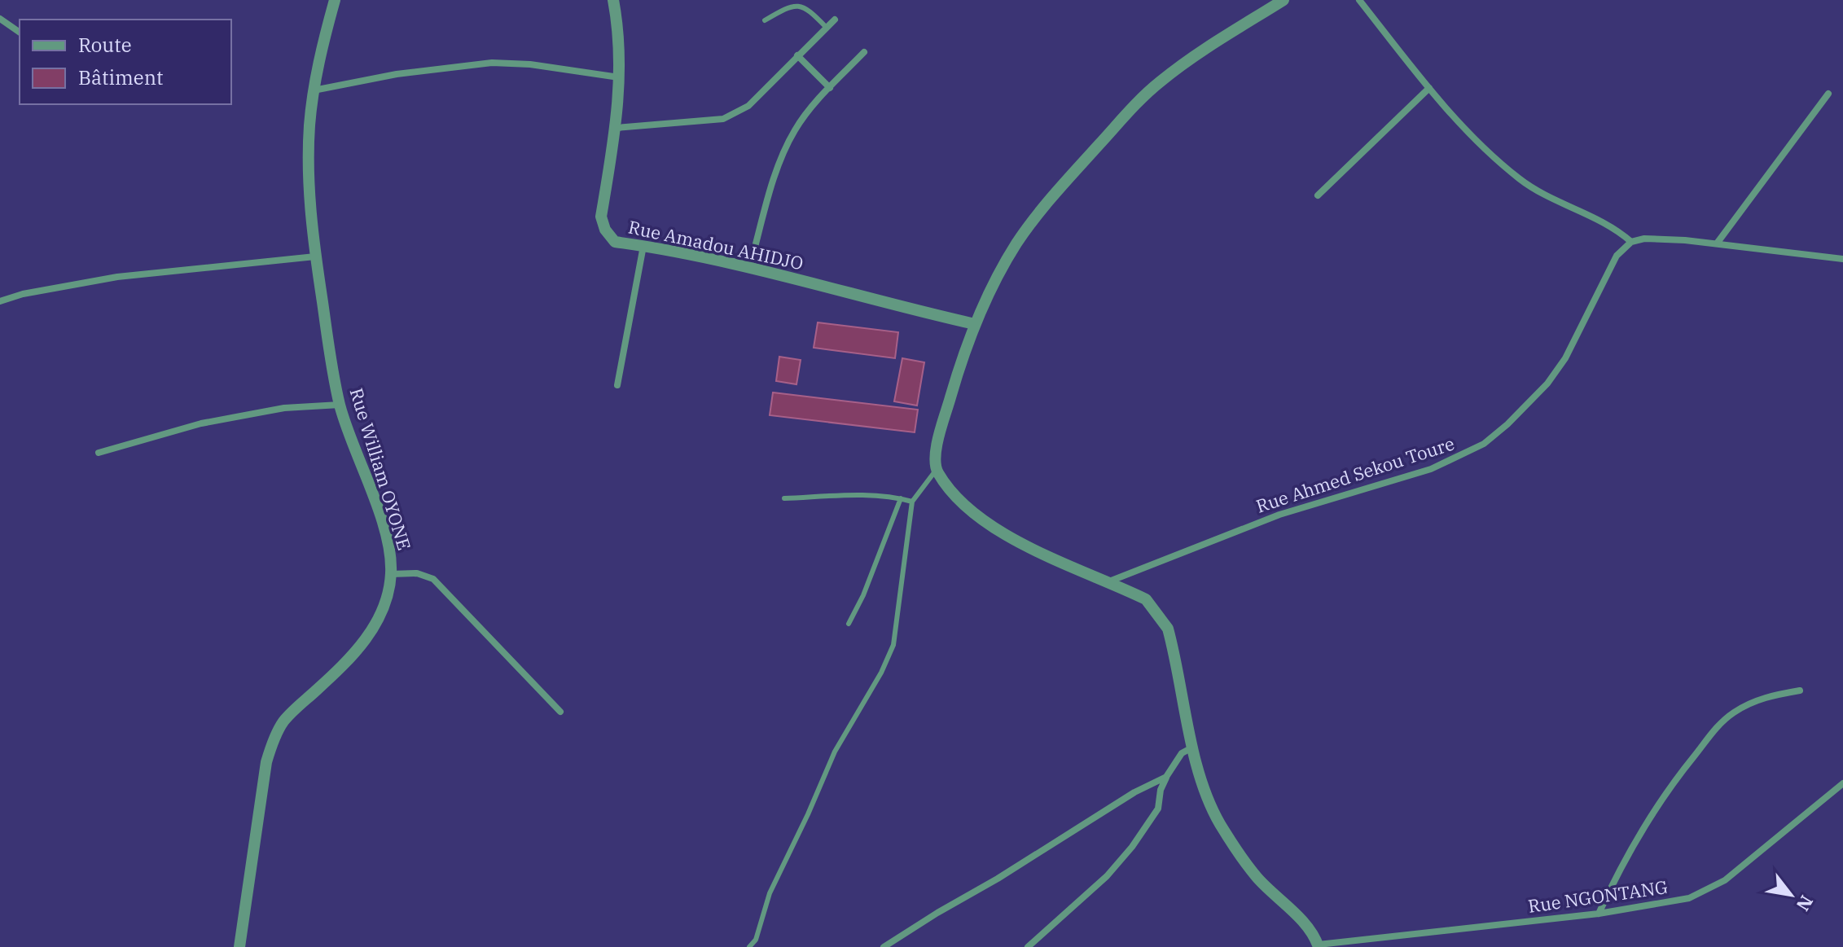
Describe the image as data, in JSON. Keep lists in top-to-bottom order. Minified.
{"streets":{"street":["Rue Amadou AHIDJO","Rue William OYONE","Rue Ahmed Sekou Toure","Rue NGONTANG"]},"legend":["Route","Bâtiment"],"north":"bottom right"}
